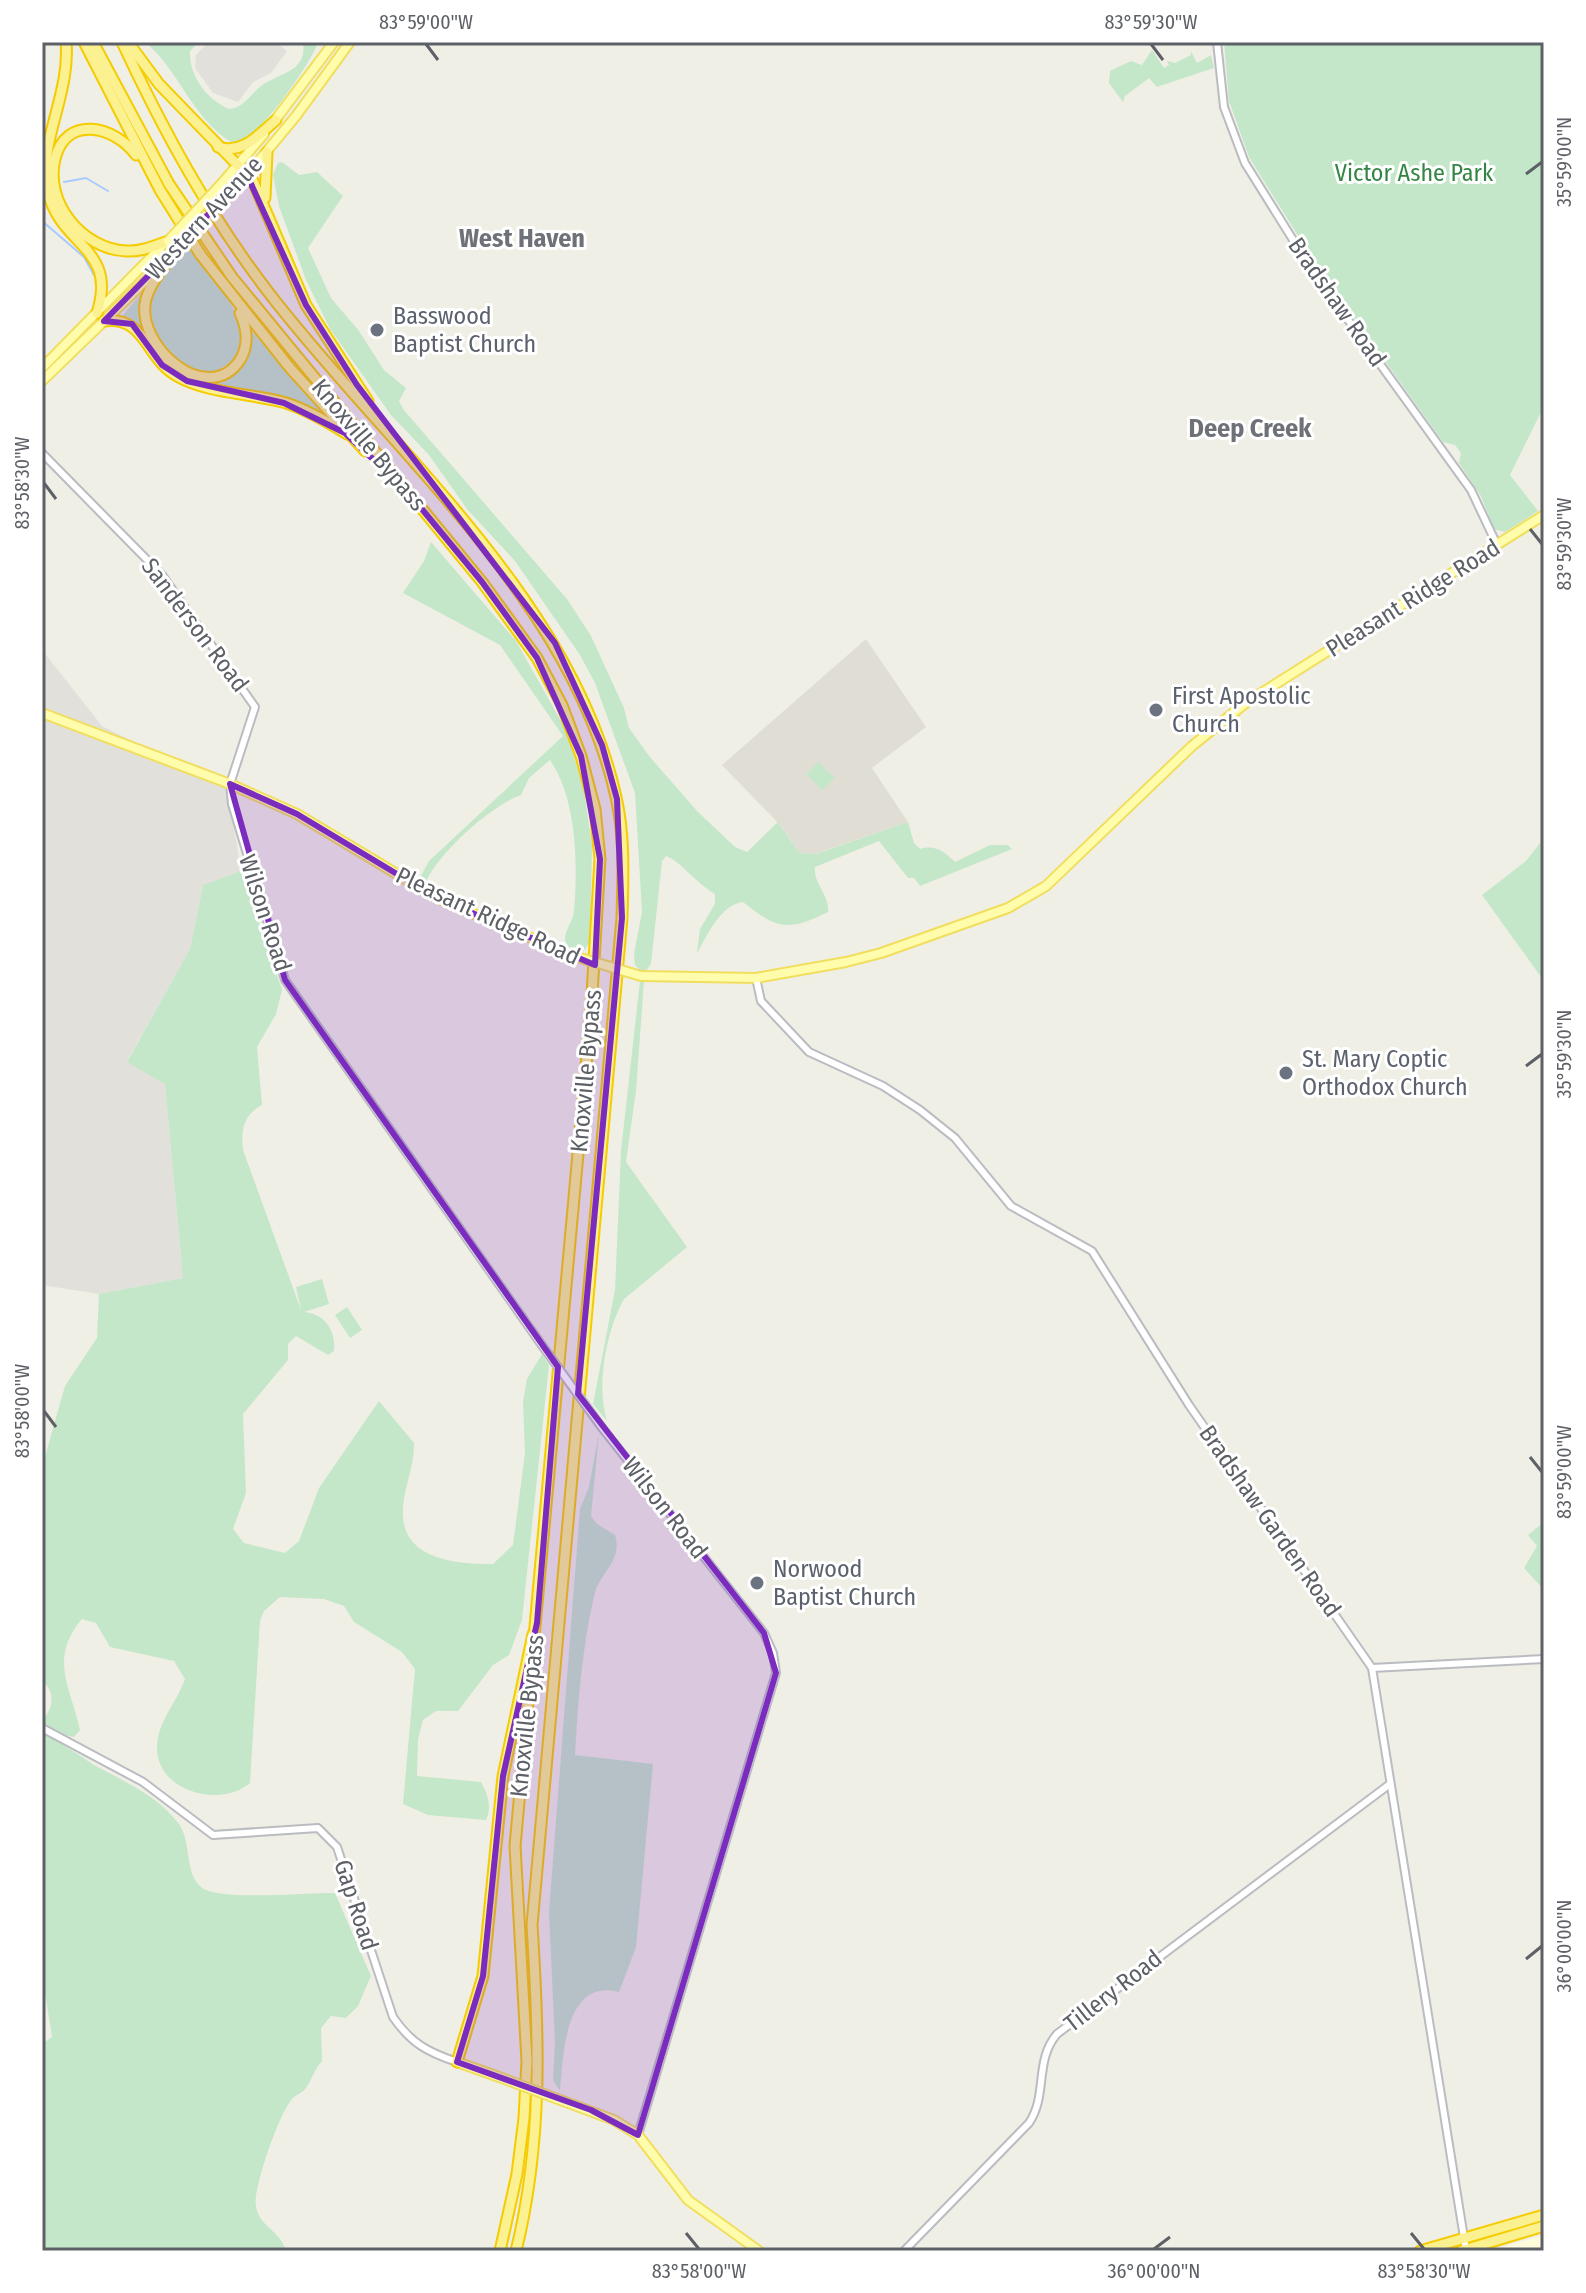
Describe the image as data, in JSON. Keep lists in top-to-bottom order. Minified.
{"streets":{"highway":["Knoxville Bypass"],"main road":["Western Avenue","Pleasant Ridge Road","Gap Road"],"street":["Bradshaw Road","Sanderson Road","Wilson Road","Bradshaw Garden Road","Tillery Road"]},"crossings":[["Bradshaw Road","Pleasant Ridge Road"],["Pleasant Ridge Road","Sanderson Road"],["Pleasant Ridge Road","Wilson Road"],["Pleasant Ridge Road","Bradshaw Garden Road"],["Sanderson Road","Wilson Road"],["Wilson Road","Gap Road"],["Bradshaw Garden Road","Tillery Road"]],"districts":["West Haven","Deep Creek"],"parks":["Victor Ashe Park"],"places":["Basswood Baptist Church","First Apostolic Church","St. Mary Coptic Orthodox Church","Norwood Baptist Church"],"coordinates":["83°59'00\"W","83°59'30\"W","35°59'00\"N","83°58'30\"W","35°59'30\"N","83°58'00\"W","36°00'00\"N"]}
